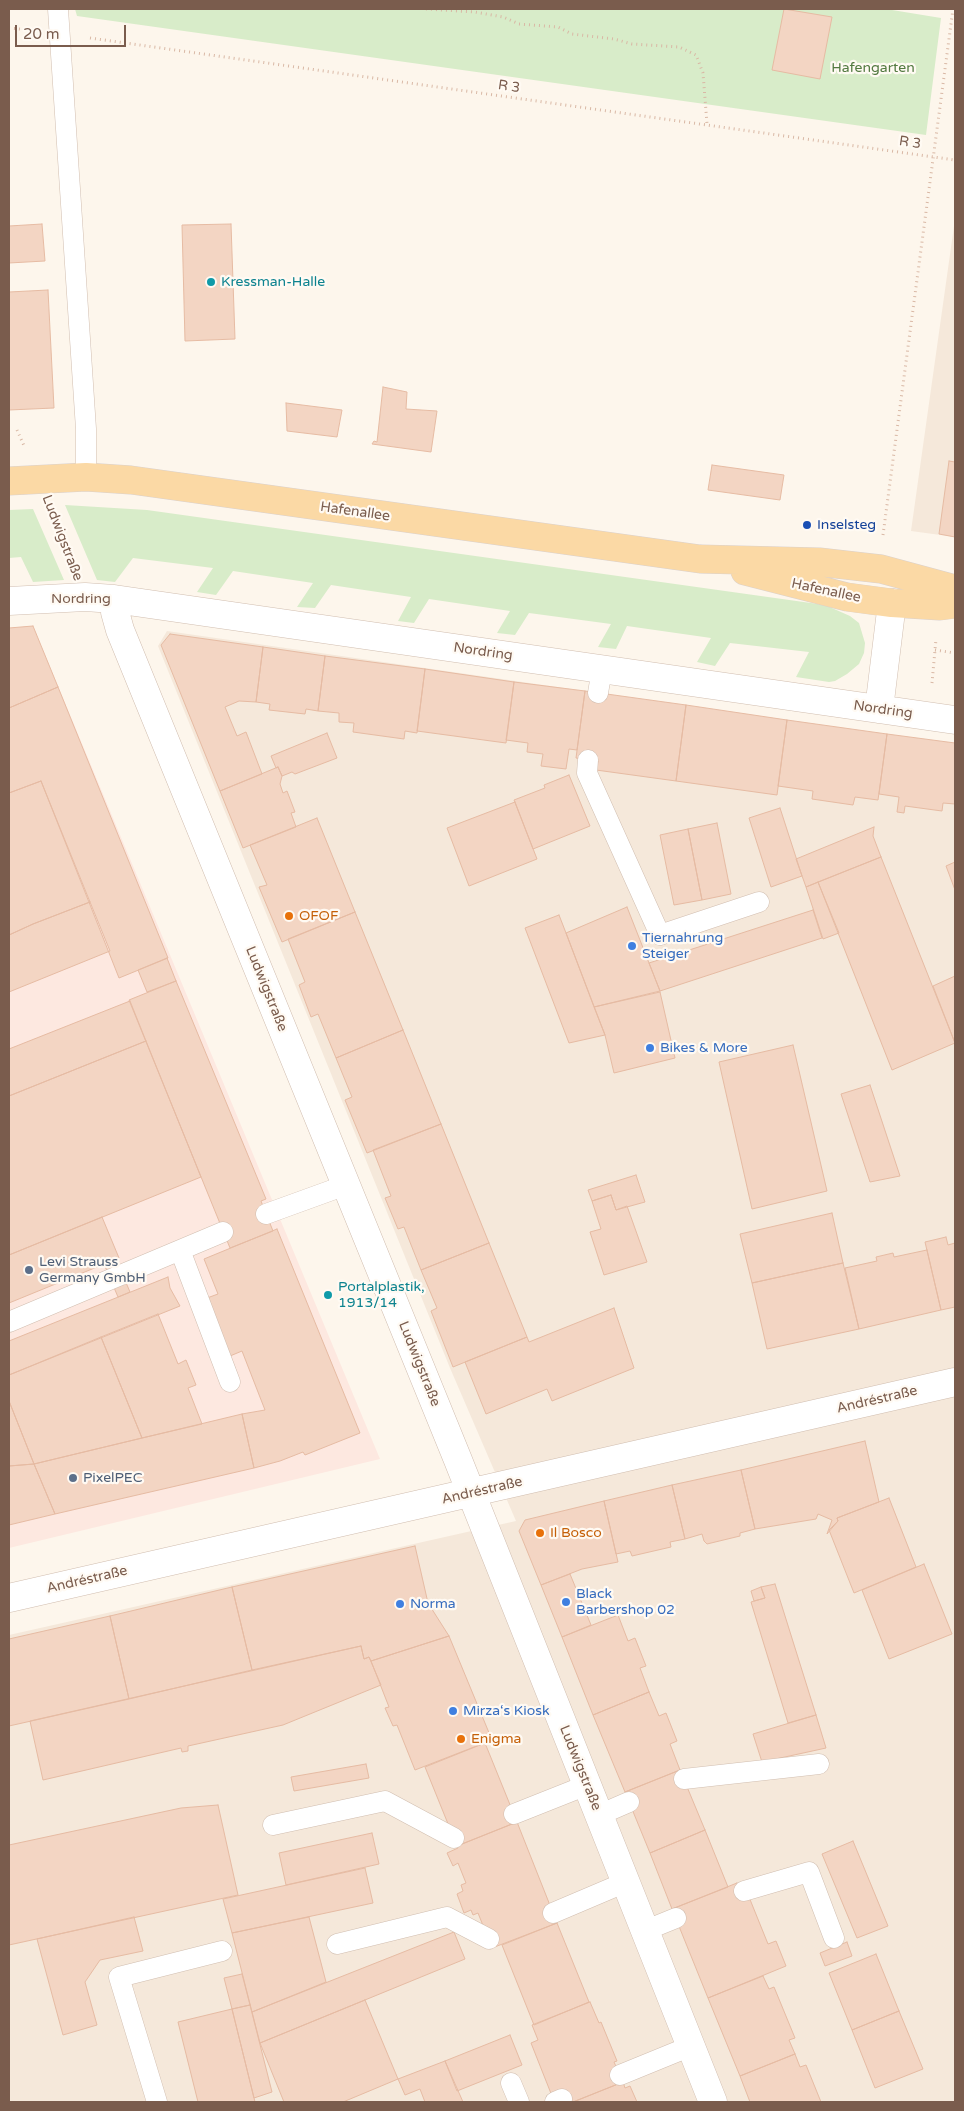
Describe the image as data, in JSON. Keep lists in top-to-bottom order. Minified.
{"streets":{"main road":["Hafenallee"],"street":["Ludwigstraße","Nordring","Andréstraße"],"path":["R 3"]},"crossings":[["Hafenallee","Ludwigstraße"],["Ludwigstraße","Nordring"],["Ludwigstraße","Andréstraße"]],"parks":["Hafengarten"],"places":["Kressman-Halle","Inselsteg","OFOF","Tiernahrung Steiger","Bikes & More","Levi Strauss Germany GmbH","Portalplastik, 1913/14","PixelPEC","Il Bosco","Black Barbershop 02","Norma","Mirza‘s Kiosk","Enigma"],"scale_bar":"20 m"}
